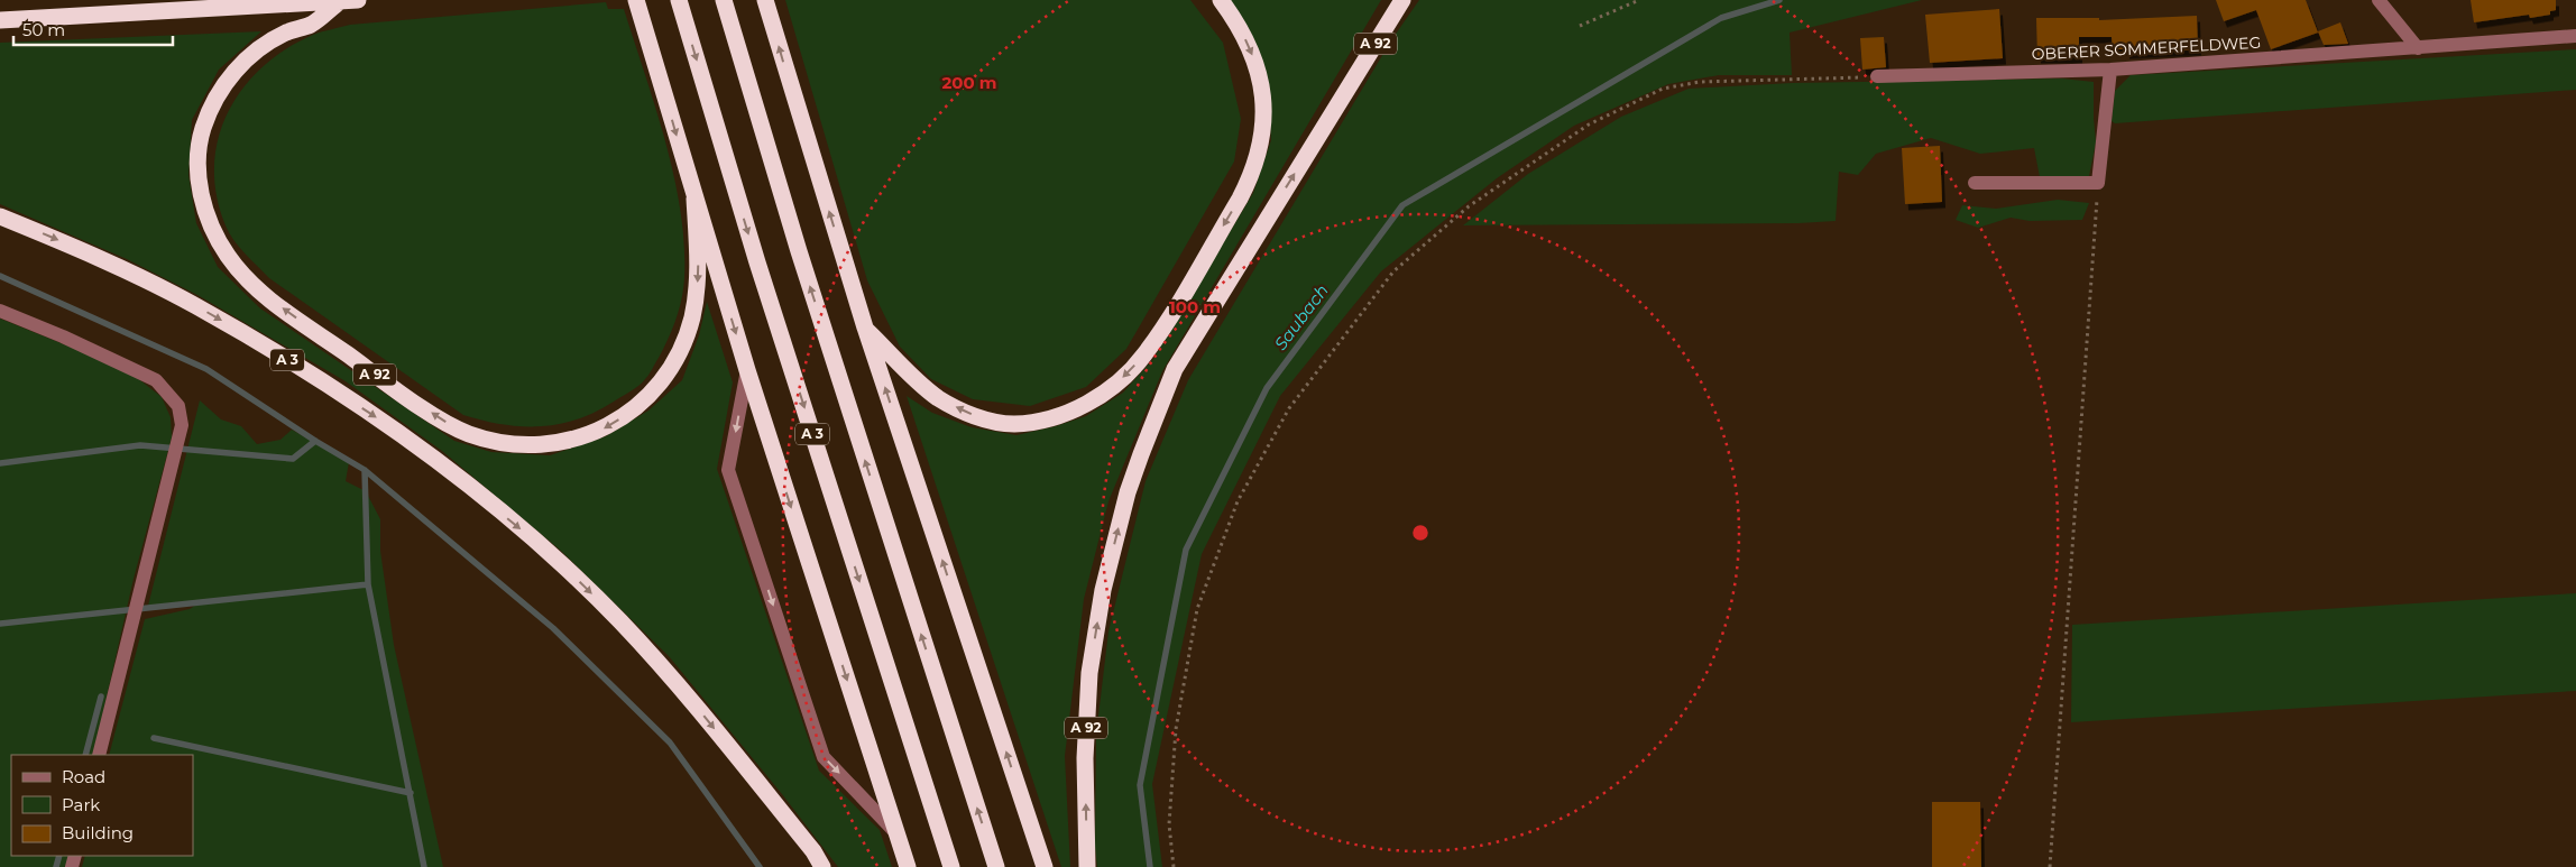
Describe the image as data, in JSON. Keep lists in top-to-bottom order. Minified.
{"streets":{"highway":["A 92","A 3"],"street":["OBERER SOMMERFELDWEG"]},"water":["Saubach"],"legend":["Road","Park","Building"],"scale_bar":"50 m","rings":["200 m","100 m"]}
